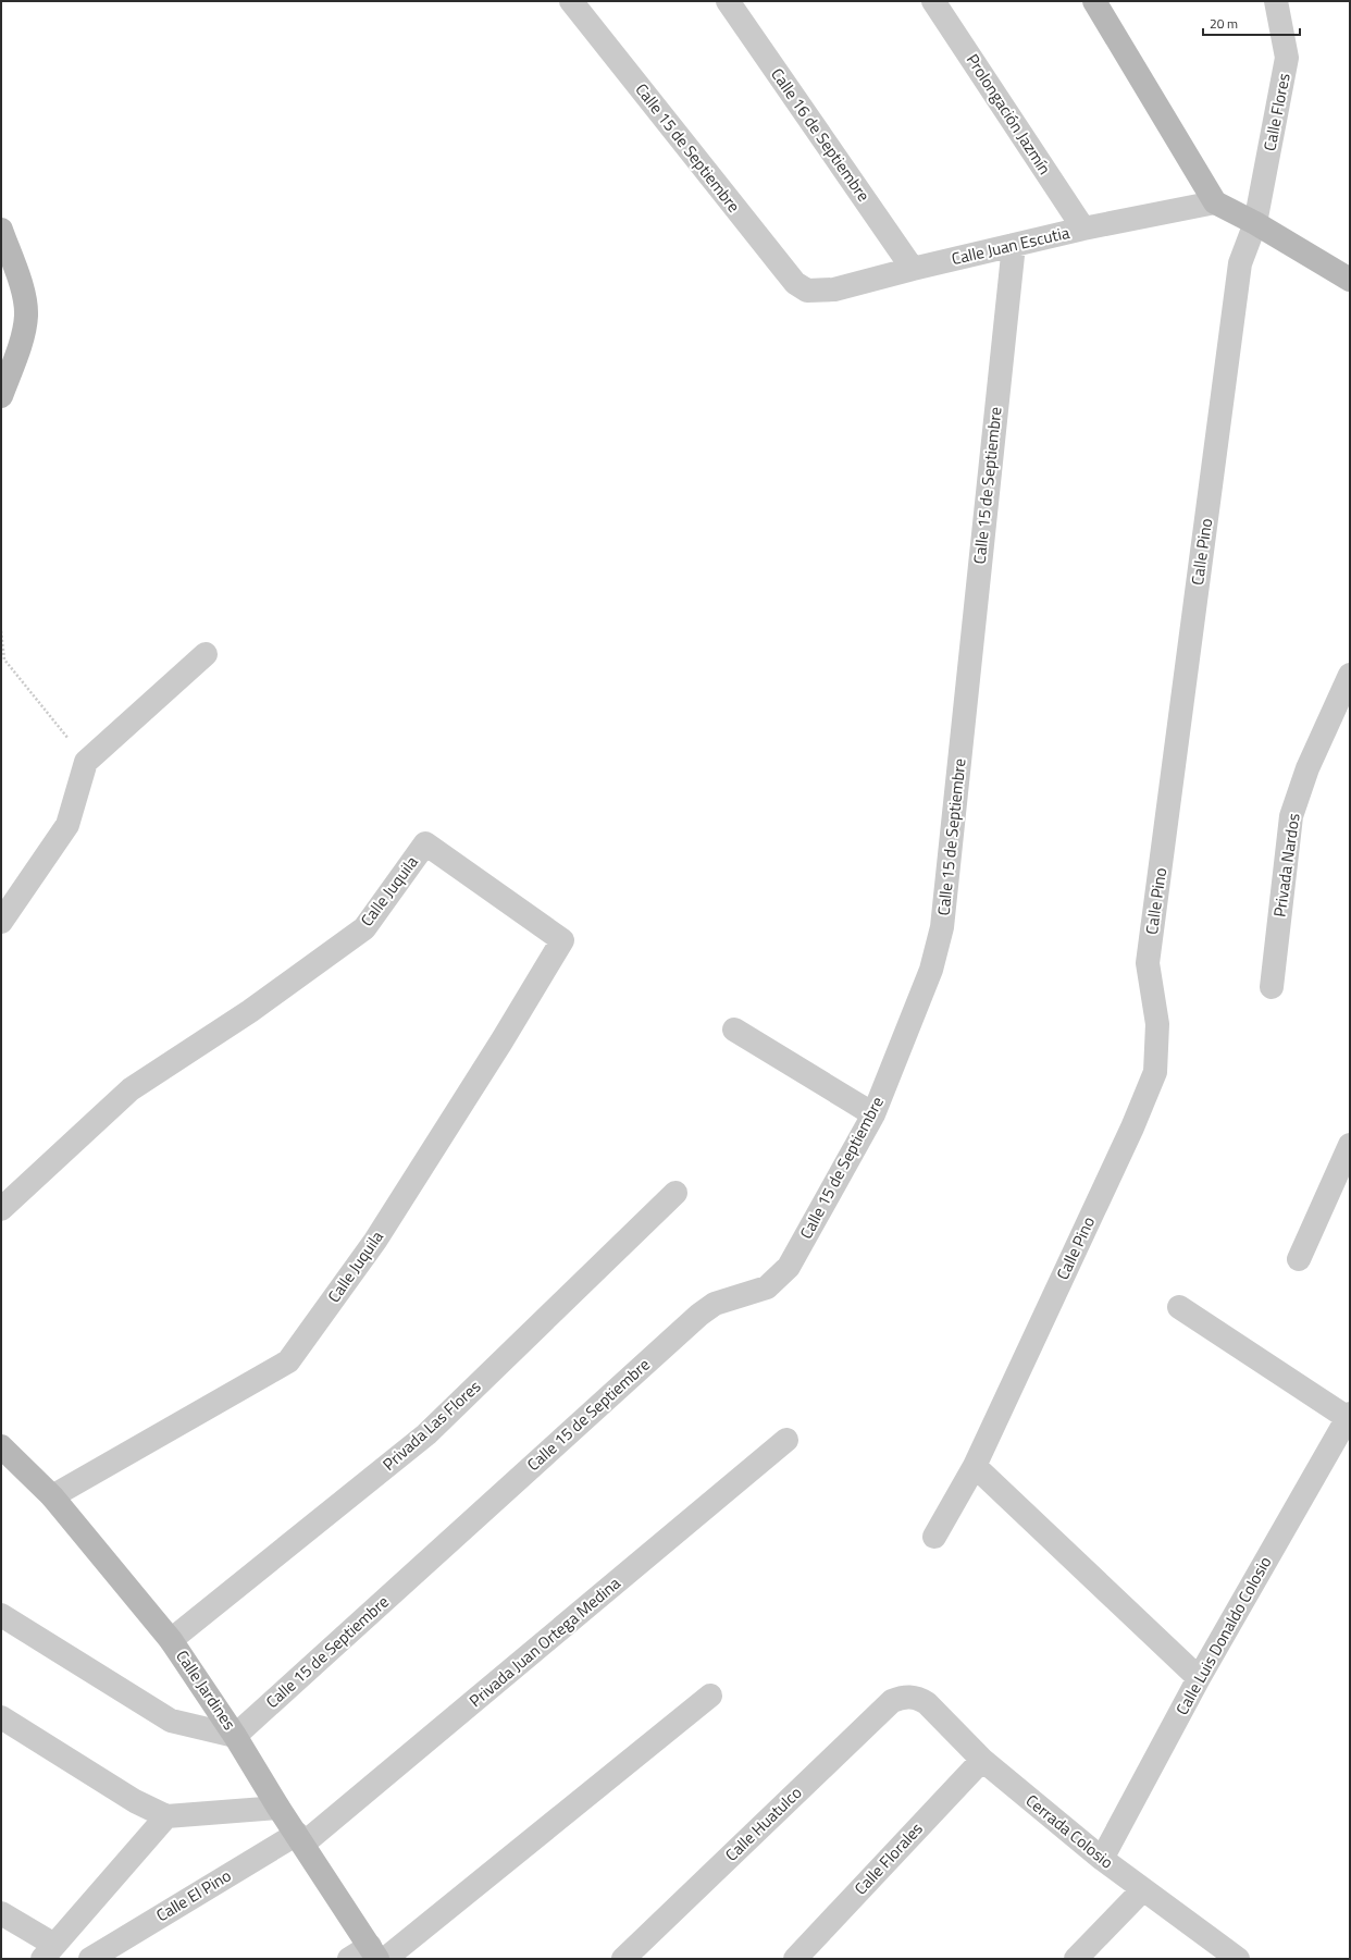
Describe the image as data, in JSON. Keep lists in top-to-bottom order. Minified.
{"streets":{"main road":["Calle Jardines"],"street":["Calle Flores","Prolongación Jazmín","Calle 16 de Septiembre","Calle 15 de Septiembre","Calle Juan Escutia","Calle Pino","Privada Nardos","Calle Juquila","Privada Las Flores","Calle Luis Donaldo Colosio","Privada Juan Ortega Medina","Calle Huatulco","Cerrada Colosio","Calle Florales","Calle El Pino"]},"crossings":[["Calle Flores","Calle Pino"],["Prolongación Jazmín","Calle Juan Escutia"],["Calle 16 de Septiembre","Calle Juan Escutia"],["Calle 15 de Septiembre","Calle Juan Escutia"],["Calle 15 de Septiembre","Calle Jardines"],["Calle Juquila","Calle Jardines"],["Privada Las Flores","Calle Jardines"],["Calle Luis Donaldo Colosio","Cerrada Colosio"],["Privada Juan Ortega Medina","Calle Jardines"],["Privada Juan Ortega Medina","Calle El Pino"],["Calle Jardines","Calle El Pino"],["Calle Huatulco","Cerrada Colosio"],["Cerrada Colosio","Calle Florales"]],"scale_bar":"20 m"}
